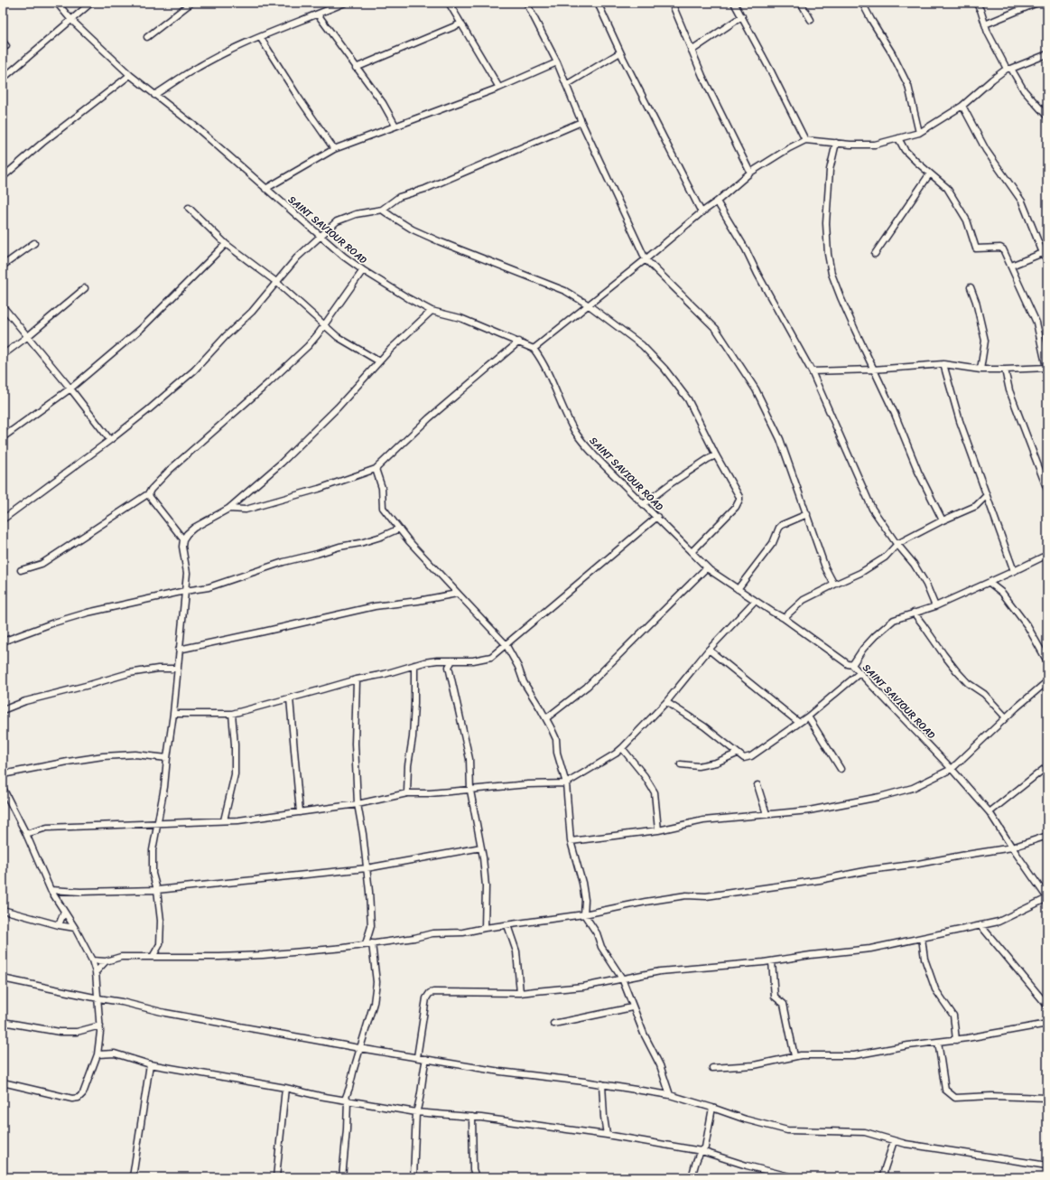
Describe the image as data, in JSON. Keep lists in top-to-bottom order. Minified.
{"streets":{"street":["SAINT SAVIOUR ROAD"]}}
